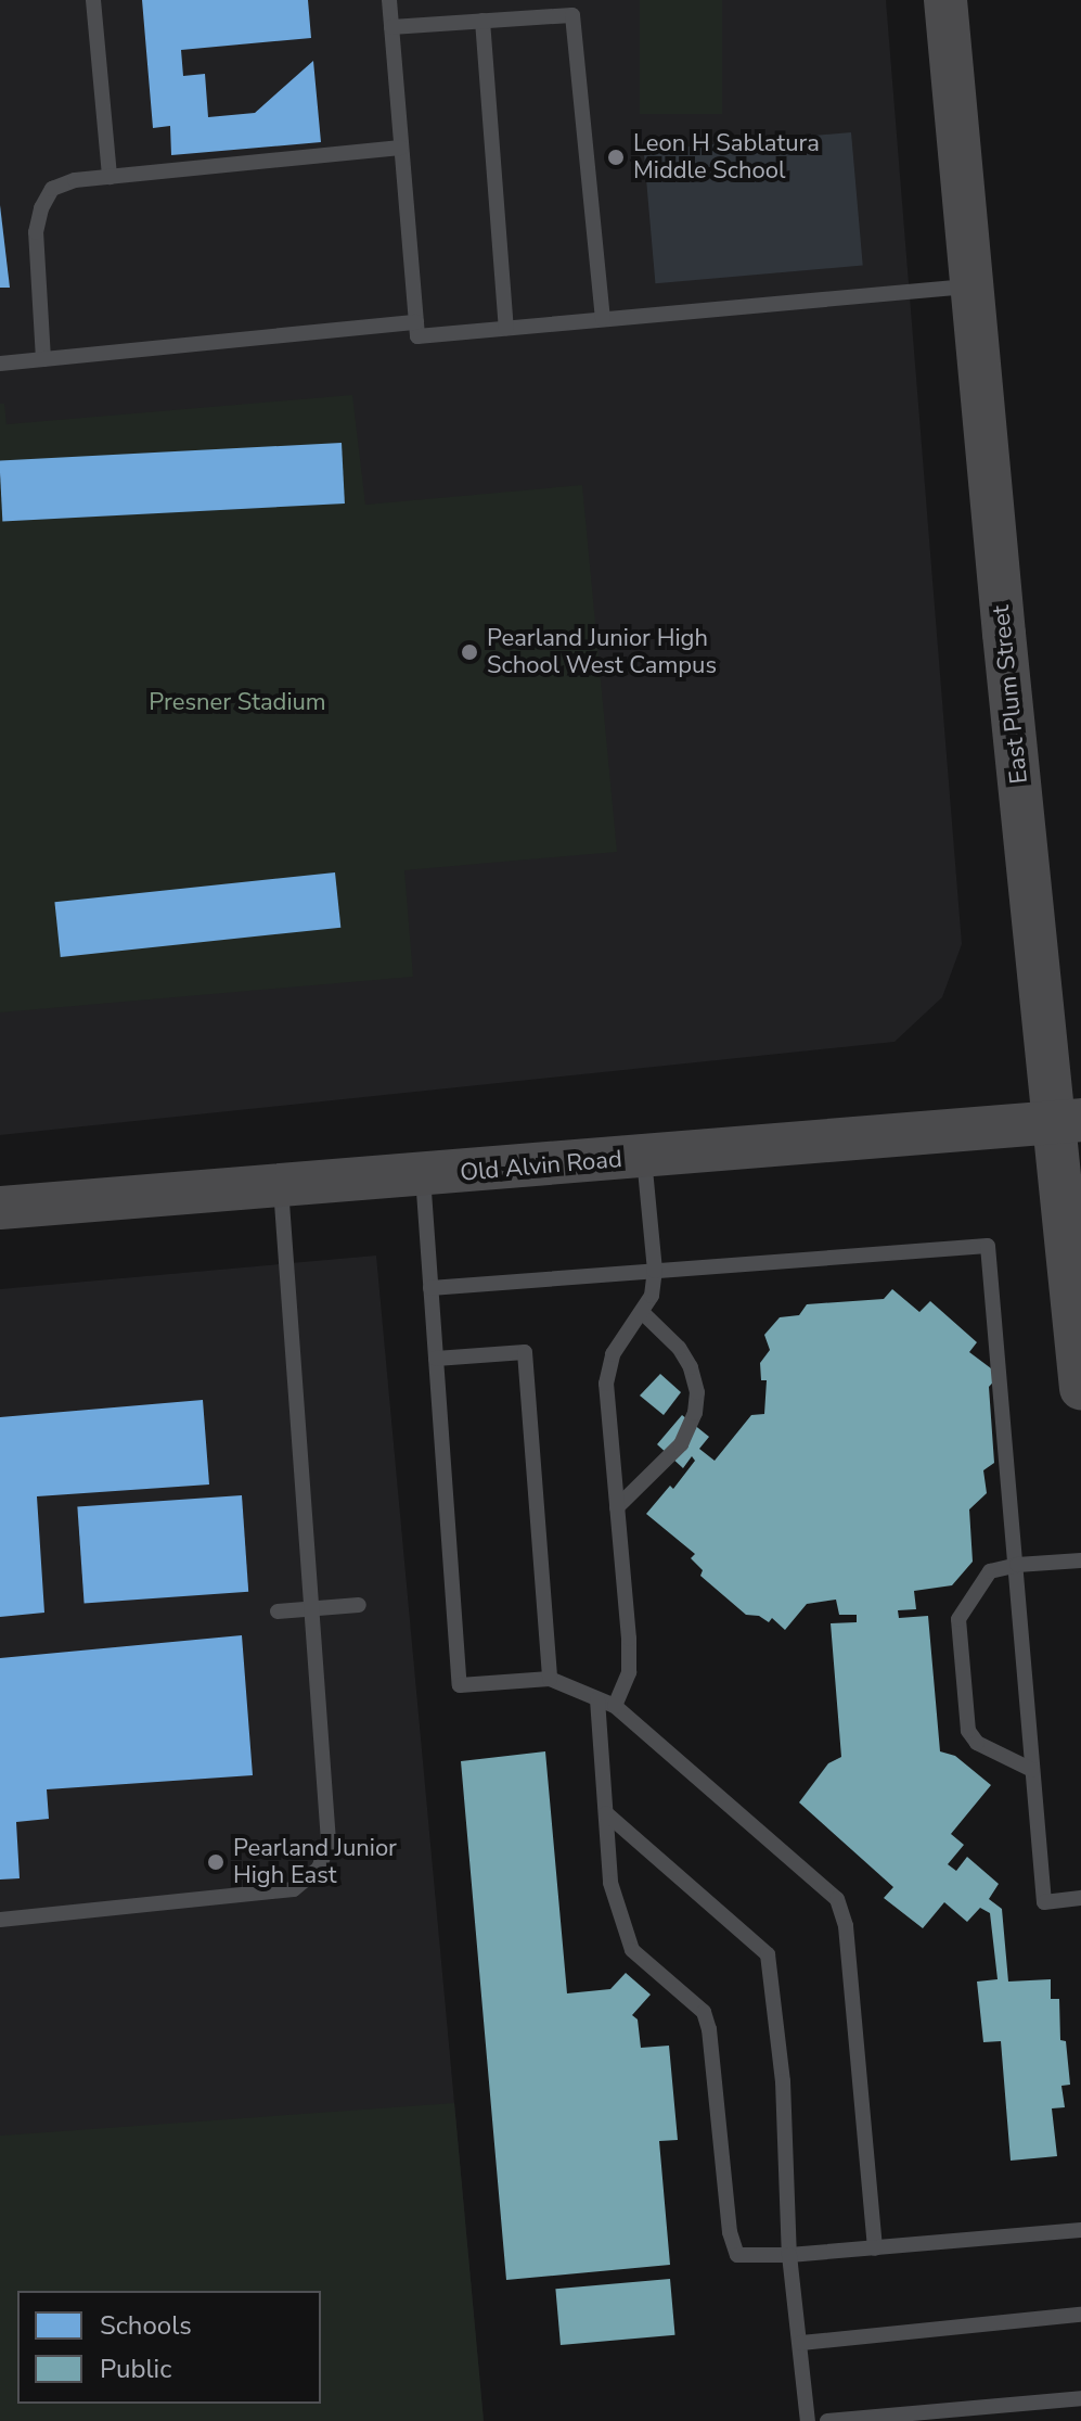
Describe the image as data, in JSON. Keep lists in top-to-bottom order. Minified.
{"streets":{"street":["East Plum Street","Old Alvin Road"]},"crossings":[["East Plum Street","Old Alvin Road"]],"parks":["Presner Stadium"],"places":["Leon H Sablatura Middle School","Pearland Junior High School West Campus","Pearland Junior High East"],"legend":["Schools","Public"]}
